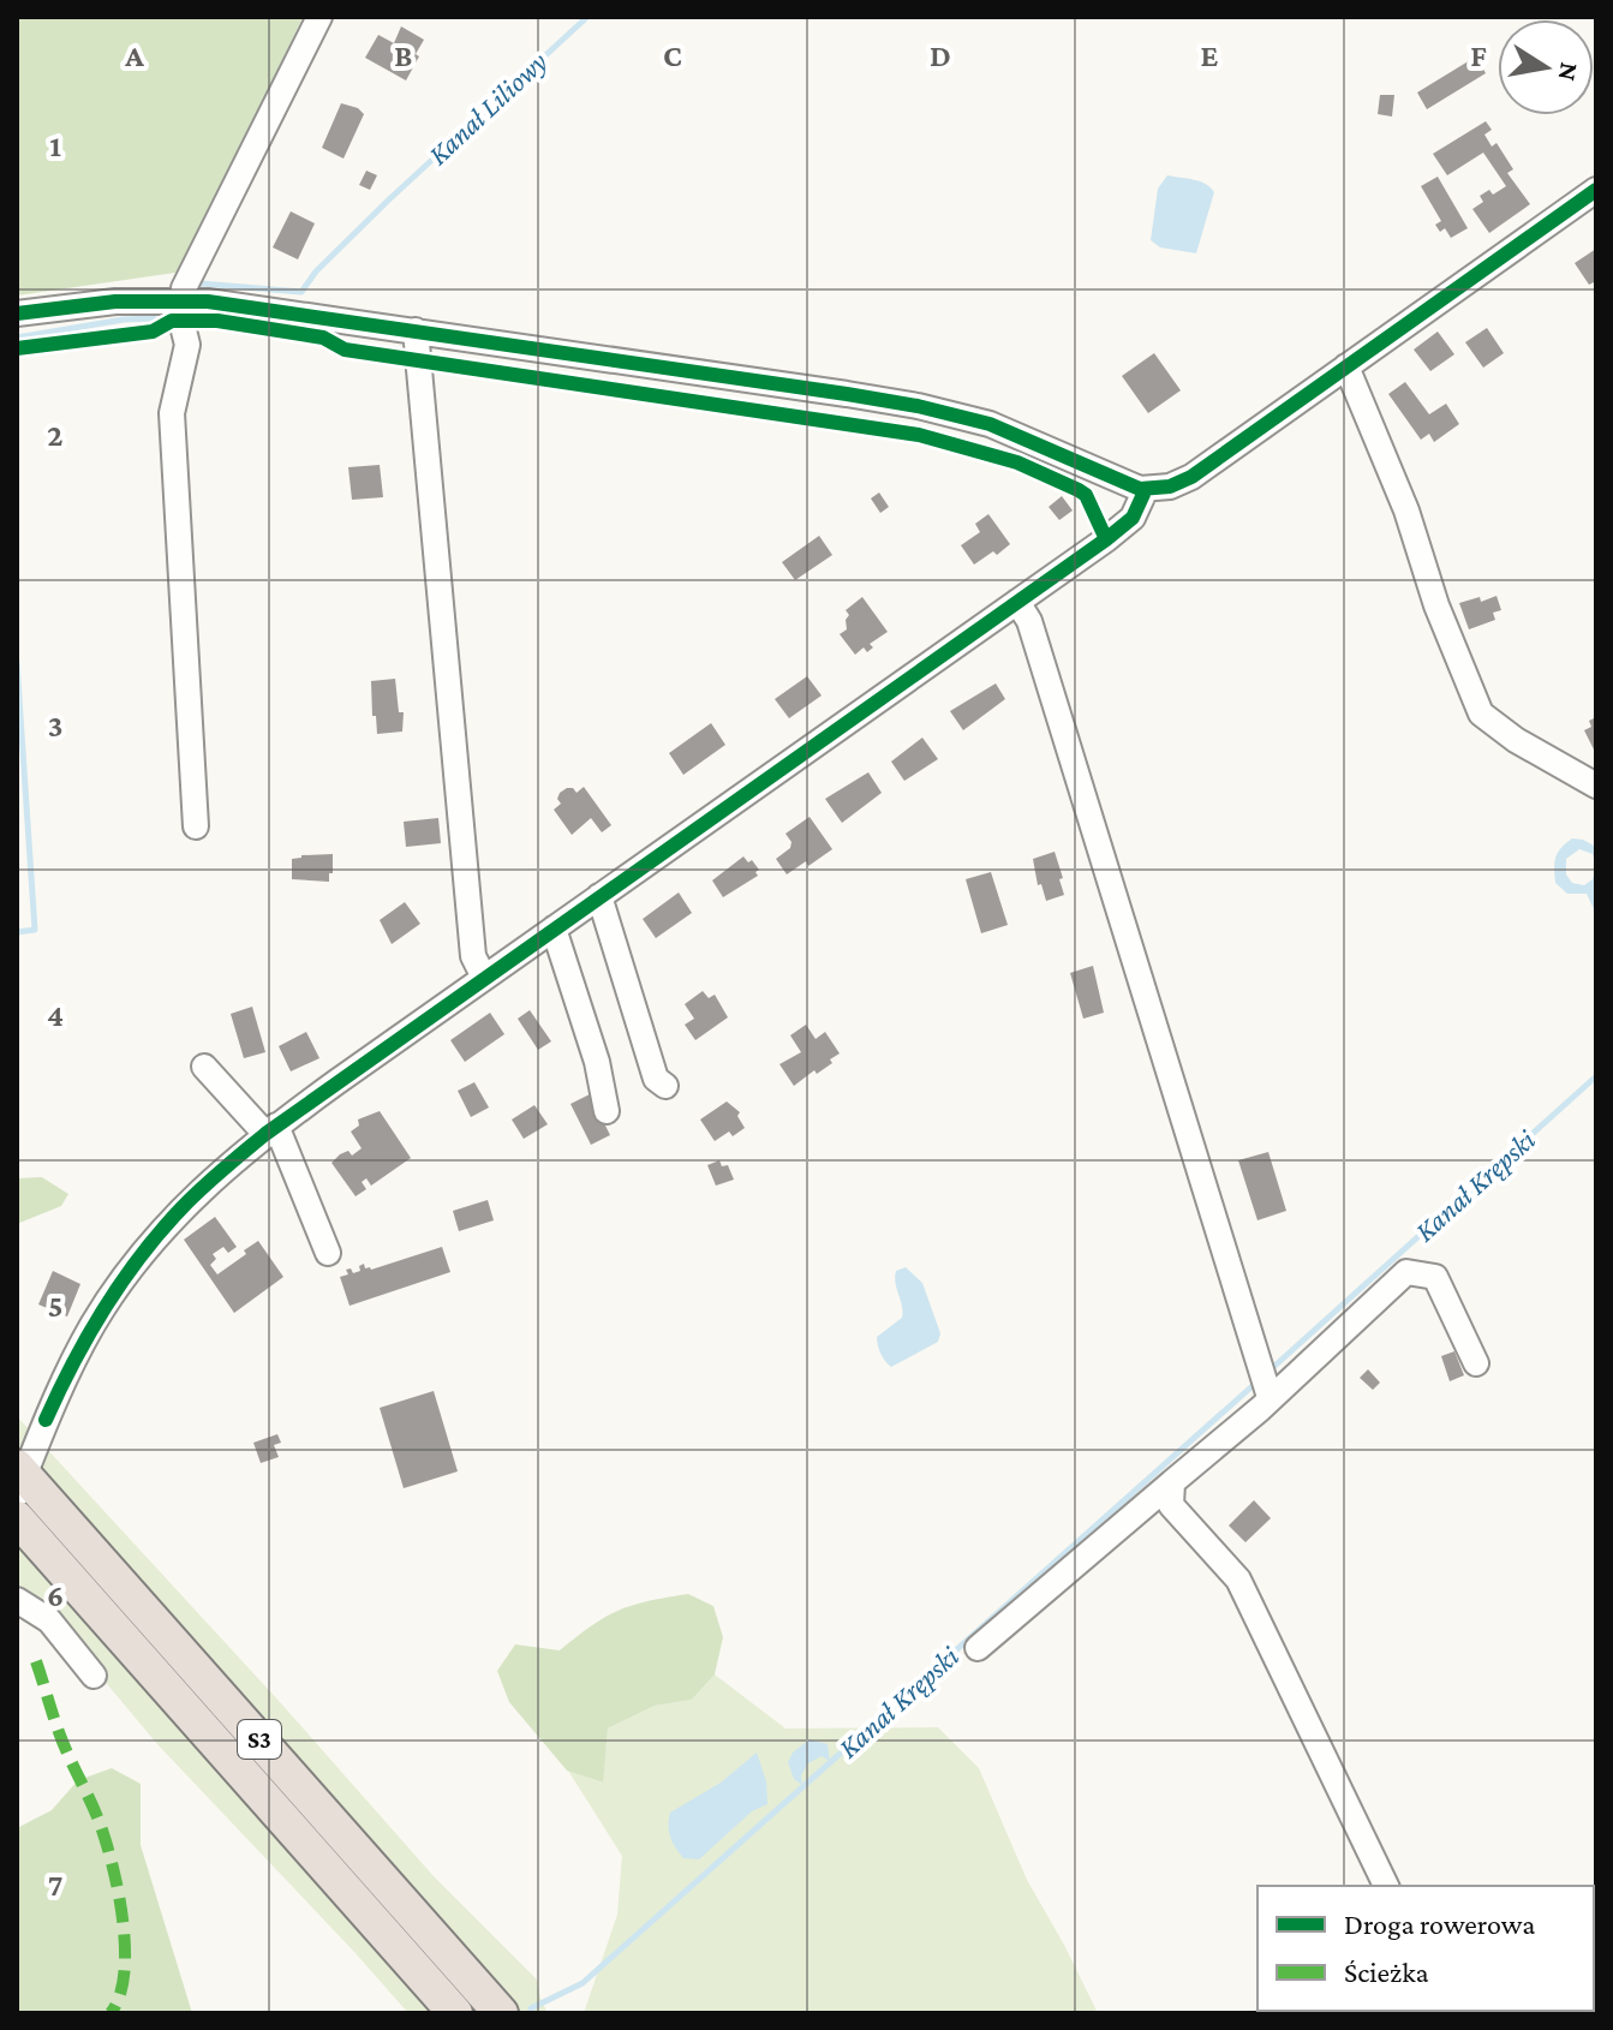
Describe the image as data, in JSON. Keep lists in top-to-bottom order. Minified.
{"streets":{"highway":["S3"]},"water":["Kanał Liliowy","Kanał Krępski"],"legend":["Droga rowerowa","Ścieżka"],"north":"right","grid":{"columns":["A","B","C","D","E","F"],"rows":["1","2","3","4","5","6","7"]}}
